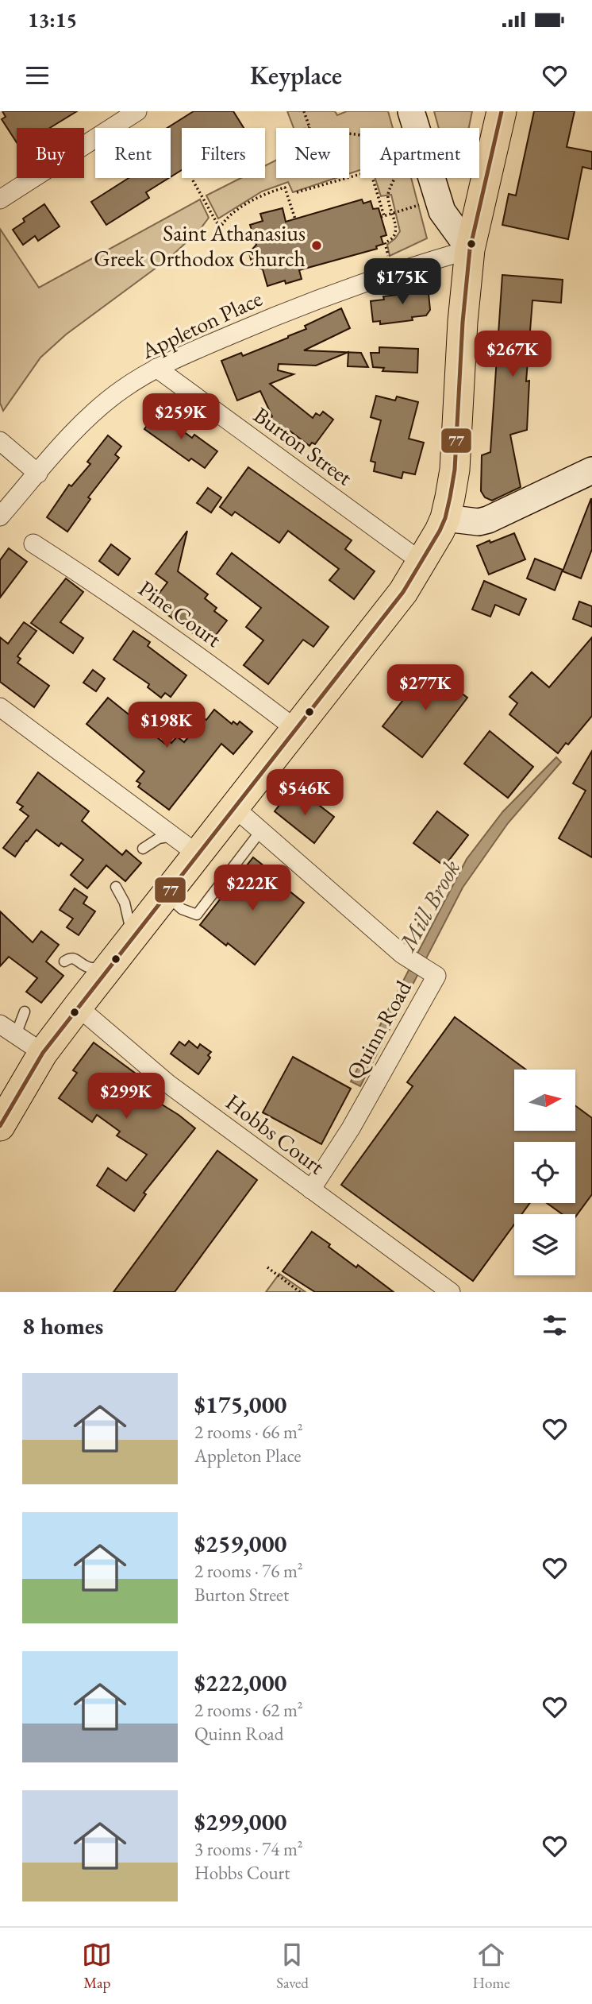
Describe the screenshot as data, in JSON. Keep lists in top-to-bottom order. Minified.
{"streets":{"street":["Appleton Place","Burton Street","Pine Court","Quinn Road","Hobbs Court"]},"crossings":[["Appleton Place","Burton Street"],["Quinn Road","Hobbs Court"]],"water":["Mill Brook"],"places":["Saint Athanasius Greek Orthodox Church"],"lines":["transit line 77"],"north":"right","page":{"status":"13:15","header":"Keyplace","chip":["Buy","Rent","Filters","New","Apartment"],"price":["$175K","$267K","$259K","$277K","$198K","$546K","$222K","$299K"],"heading":"8 homes","list":[{"name":"$175,000","note":"2 rooms · 66 m² · Appleton Place"},{"name":"$259,000","note":"2 rooms · 76 m² · Burton Street"},{"name":"$222,000","note":"2 rooms · 62 m² · Quinn Road"},{"name":"$299,000","note":"3 rooms · 74 m² · Hobbs Court"}],"tabs":["Map","Saved","Home"]}}
